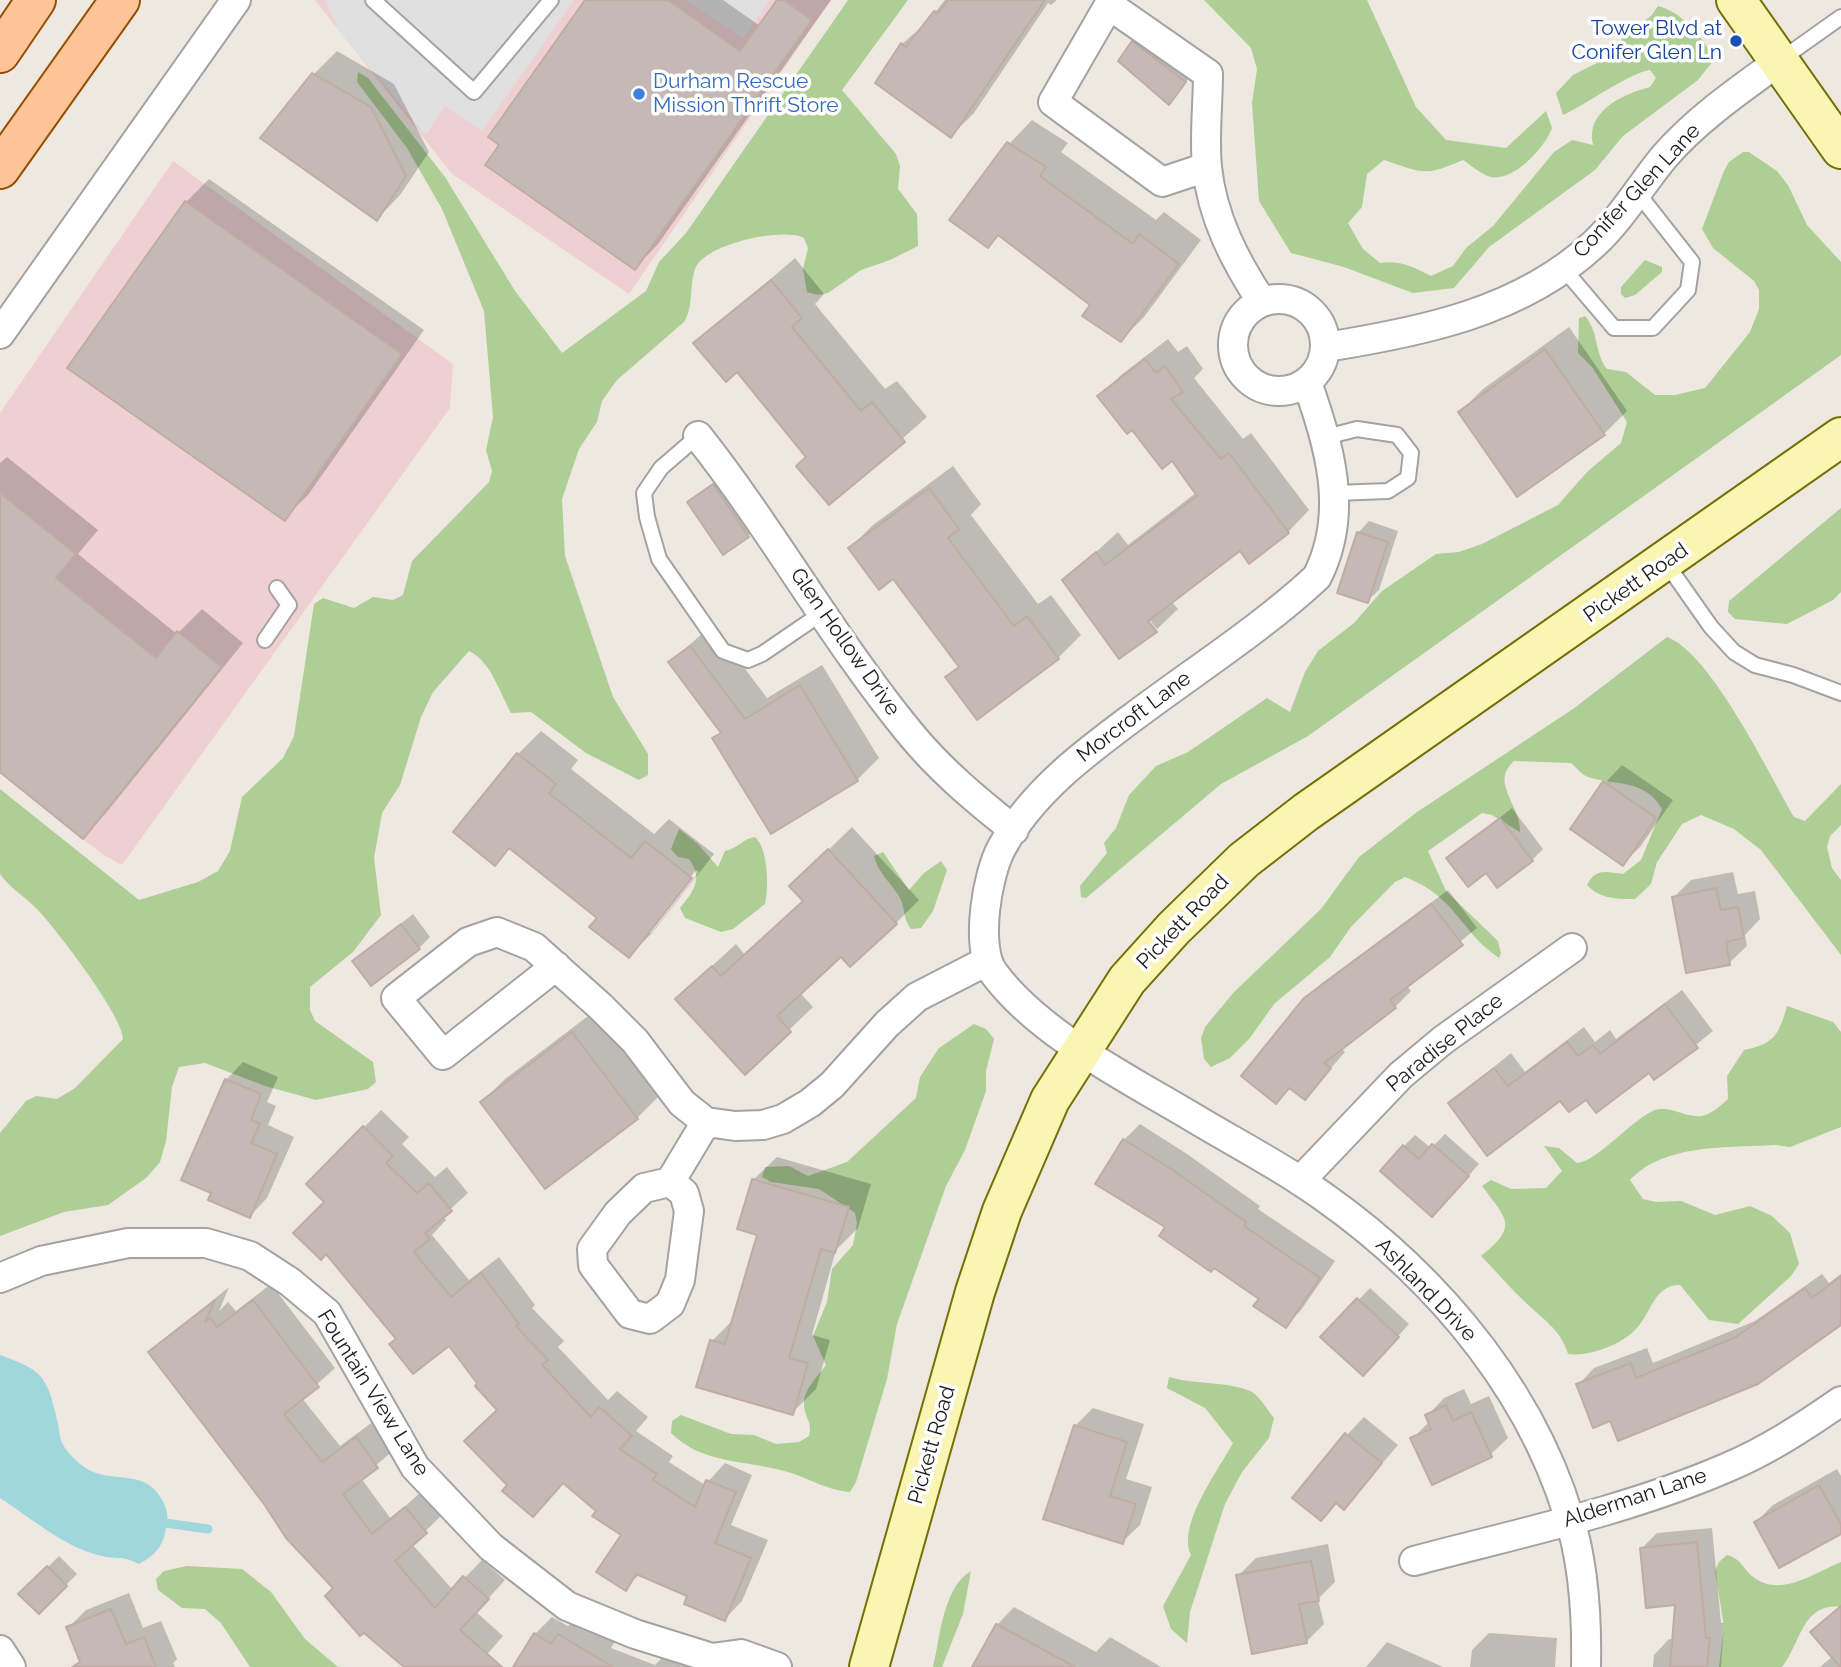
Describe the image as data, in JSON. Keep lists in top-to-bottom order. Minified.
{"streets":{"street":["Conifer Glen Lane","Pickett Road","Glen Hollow Drive","Morcroft Lane","Paradise Place","Ashland Drive","Fountain View Lane","Alderman Lane"]},"crossings":[["Conifer Glen Lane","Morcroft Lane"],["Pickett Road","Ashland Drive"],["Glen Hollow Drive","Morcroft Lane"],["Paradise Place","Ashland Drive"],["Ashland Drive","Alderman Lane"]],"places":["Tower Blvd at Conifer Glen Ln","Durham Rescue Mission Thrift Store"]}
